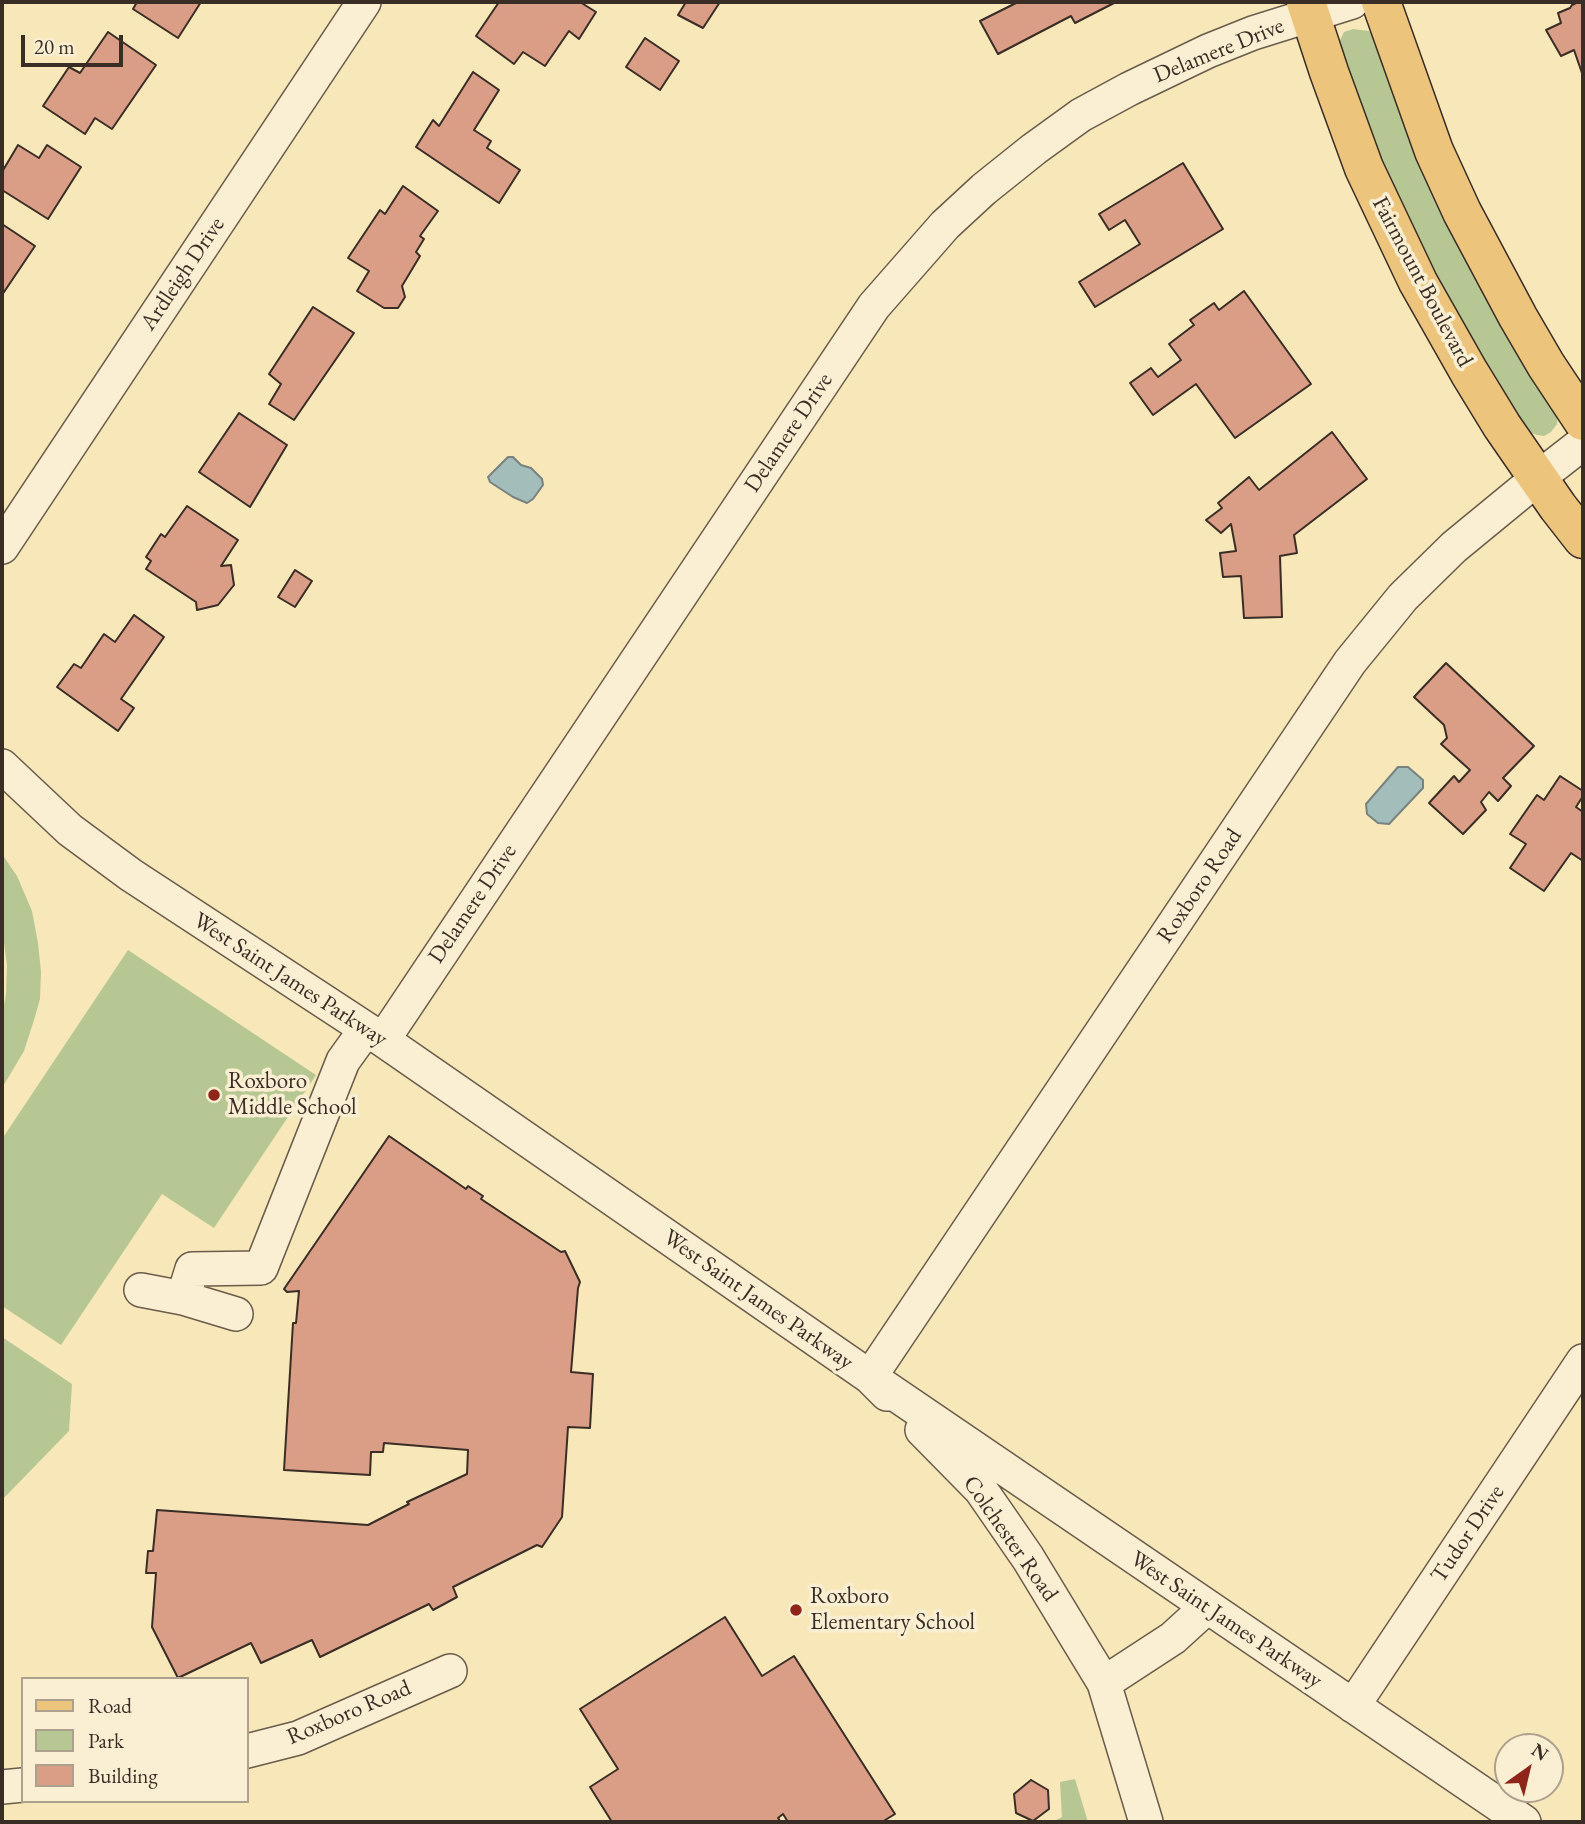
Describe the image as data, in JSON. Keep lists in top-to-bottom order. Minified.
{"streets":{"main road":["Fairmount Boulevard"],"street":["Delamere Drive","Ardleigh Drive","Roxboro Road","West Saint James Parkway","Tudor Drive","Colchester Road"]},"crossings":[["Delamere Drive","Fairmount Boulevard"],["Delamere Drive","West Saint James Parkway"],["Fairmount Boulevard","Roxboro Road"],["Roxboro Road","West Saint James Parkway"],["Roxboro Road","Colchester Road"],["West Saint James Parkway","Tudor Drive"],["West Saint James Parkway","Colchester Road"]],"places":["Roxboro Middle School","Roxboro Elementary School"],"legend":["Road","Park","Building"],"scale_bar":"20 m","north":"top right"}
